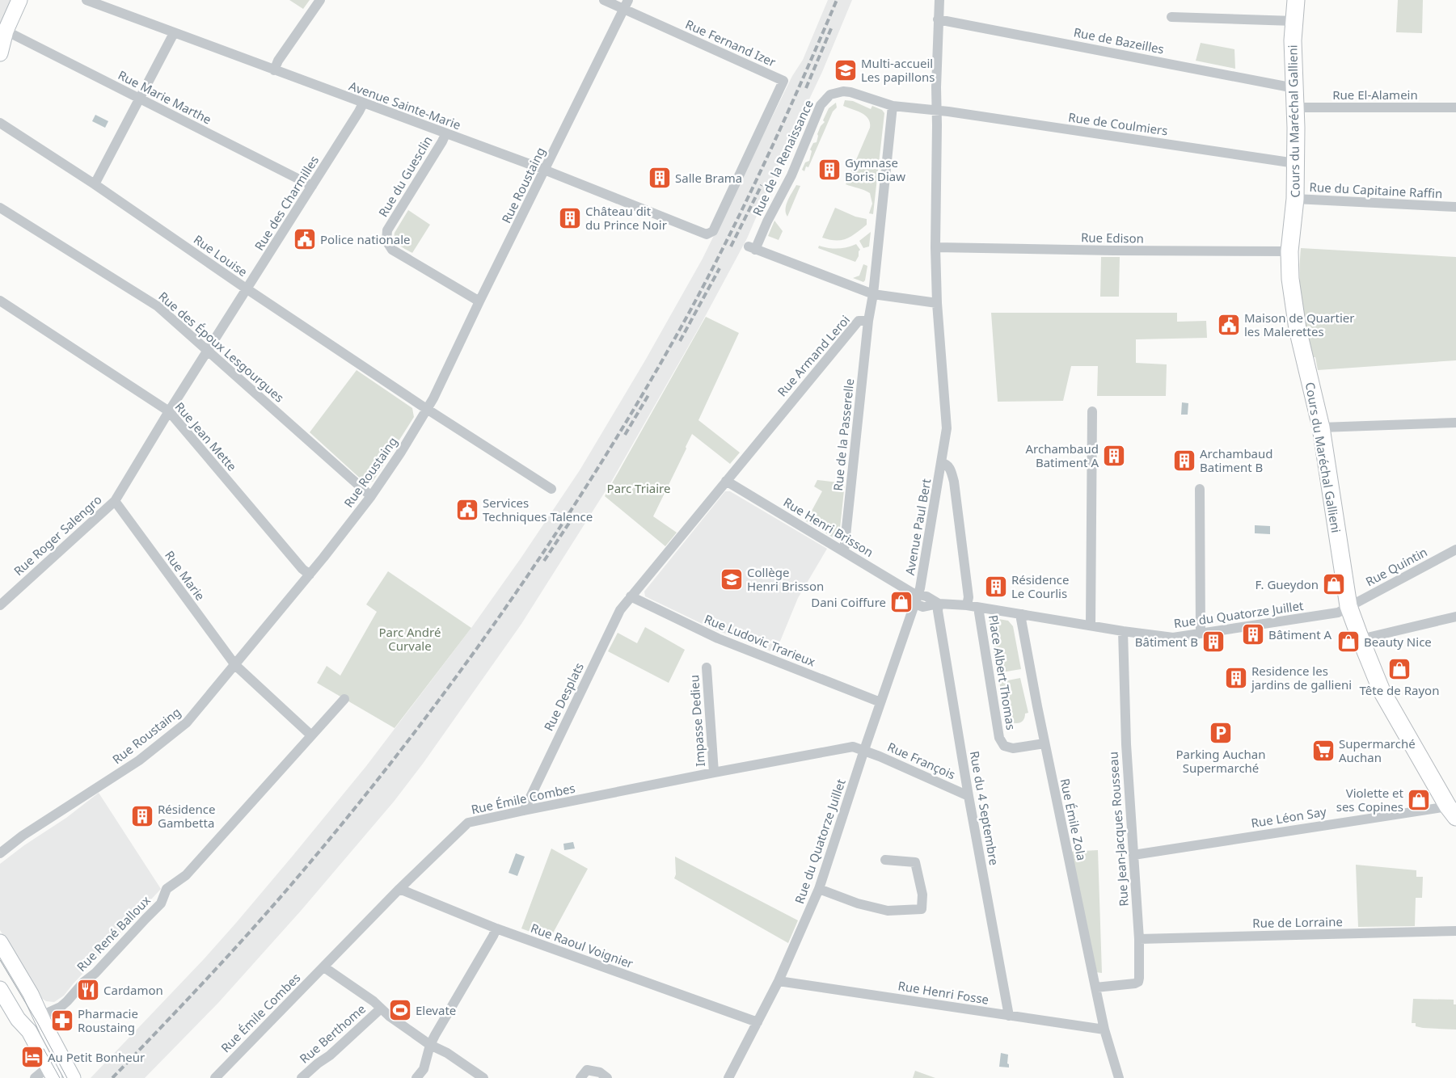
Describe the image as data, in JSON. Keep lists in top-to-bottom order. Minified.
{"streets":{"main road":["Cours du Maréchal Gallieni"],"street":["Rue de Bazeilles","Rue Fernand Izer","Rue El-Alamein","Rue Marie Marthe","Avenue Sainte-Marie","Rue de Coulmiers","Rue de la Renaissance","Rue du Guesclin","Rue Roustaing","Rue du Capitaine Raffin","Rue des Charmilles","Rue Edison","Rue Louise","Rue des Époux Lesgourgues","Rue Armand Leroi","Rue de la Passerelle","Rue Jean Mette","Rue Henri Brisson","Avenue Paul Bert","Rue Roger Salengro","Rue Quintin","Rue Marie","Rue du Quatorze Juillet","Rue Ludovic Trarieux","Place Albert Thomas","Rue Desplats","Impasse Dedieu","Rue François","Rue Émile Combes","Rue du 4 Septembre","Rue Léon Say","Rue Émile Zola","Rue Jean-Jacques Rousseau","Rue de Lorraine","Rue René Balloux","Rue Raoul Voignier","Rue Henri Fosse","Rue Berthome"]},"crossings":[["Rue de Bazeilles","Cours du Maréchal Gallieni"],["Rue de Bazeilles","Avenue Paul Bert"],["Rue Fernand Izer","Avenue Sainte-Marie"],["Rue Fernand Izer","Rue Roustaing"],["Rue El-Alamein","Cours du Maréchal Gallieni"],["Rue Marie Marthe","Rue des Charmilles"],["Avenue Sainte-Marie","Rue du Guesclin"],["Avenue Sainte-Marie","Rue Roustaing"],["Avenue Sainte-Marie","Rue des Charmilles"],["Cours du Maréchal Gallieni","Rue de Coulmiers"],["Cours du Maréchal Gallieni","Rue du Capitaine Raffin"],["Cours du Maréchal Gallieni","Rue Edison"],["Cours du Maréchal Gallieni","Rue Quintin"],["Cours du Maréchal Gallieni","Rue du Quatorze Juillet"],["Cours du Maréchal Gallieni","Rue Léon Say"],["Rue de Coulmiers","Avenue Paul Bert"],["Rue de la Renaissance","Rue Armand Leroi"],["Rue du Guesclin","Rue Roustaing"],["Rue Roustaing","Rue Louise"],["Rue Roustaing","Rue des Époux Lesgourgues"],["Rue Roustaing","Rue Jean Mette"],["Rue Roustaing","Rue Marie"],["Rue des Charmilles","Rue Louise"],["Rue des Charmilles","Rue des Époux Lesgourgues"],["Rue des Charmilles","Rue Jean Mette"],["Rue des Charmilles","Rue Roger Salengro"],["Rue des Charmilles","Rue Marie"],["Rue Edison","Avenue Paul Bert"],["Rue Armand Leroi","Rue de la Passerelle"],["Rue Armand Leroi","Rue Henri Brisson"],["Rue Armand Leroi","Rue Ludovic Trarieux"],["Rue Armand Leroi","Rue Desplats"],["Rue de la Passerelle","Rue Henri Brisson"],["Rue Henri Brisson","Avenue Paul Bert"],["Rue Henri Brisson","Rue du Quatorze Juillet"],["Avenue Paul Bert","Rue du Quatorze Juillet"],["Rue Roger Salengro","Rue Marie"],["Rue Quintin","Rue du Quatorze Juillet"],["Rue du Quatorze Juillet","Rue Ludovic Trarieux"],["Rue du Quatorze Juillet","Place Albert Thomas"],["Rue du Quatorze Juillet","Rue François"],["Rue du Quatorze Juillet","Rue Émile Combes"],["Rue du Quatorze Juillet","Rue du 4 Septembre"],["Rue du Quatorze Juillet","Rue Émile Zola"],["Rue du Quatorze Juillet","Rue Jean-Jacques Rousseau"],["Rue du Quatorze Juillet","Rue Raoul Voignier"],["Rue du Quatorze Juillet","Rue Henri Fosse"],["Rue Ludovic Trarieux","Rue Desplats"],["Place Albert Thomas","Rue Émile Zola"],["Rue Desplats","Rue Émile Combes"],["Impasse Dedieu","Rue Émile Combes"],["Rue François","Rue Émile Combes"],["Rue François","Rue du 4 Septembre"],["Rue Émile Combes","Rue Raoul Voignier"],["Rue du 4 Septembre","Rue Henri Fosse"],["Rue Léon Say","Rue Jean-Jacques Rousseau"],["Rue Émile Zola","Rue Jean-Jacques Rousseau"],["Rue Émile Zola","Rue Henri Fosse"],["Rue Jean-Jacques Rousseau","Rue de Lorraine"]],"parks":["Parc Triaire","Parc André Curvale"],"places":{"school or university":["Multi-accueil Les papillons","Collège Henri Brisson"],"building":["Gymnase Boris Diaw","Salle Brama","Château dit du Prince Noir","Archambaud Batiment A","Archambaud Batiment B","Résidence Le Courlis","Bâtiment A","Bâtiment B","Residence les jardins de gallieni","Résidence Gambetta"],"public building":["Police nationale","Maison de Quartier les Malerettes","Services Techniques Talence"],"shop":["F. Gueydon","Dani Coiffure","Beauty Nice","Tête de Rayon","Violette et ses Copines"],"parking":["Parking Auchan Supermarché"],"supermarket":["Supermarché Auchan"],"restaurant":["Cardamon"],"sports":["Elevate"],"pharmacy":["Pharmacie Roustaing"],"hotel":["Au Petit Bonheur"]}}
